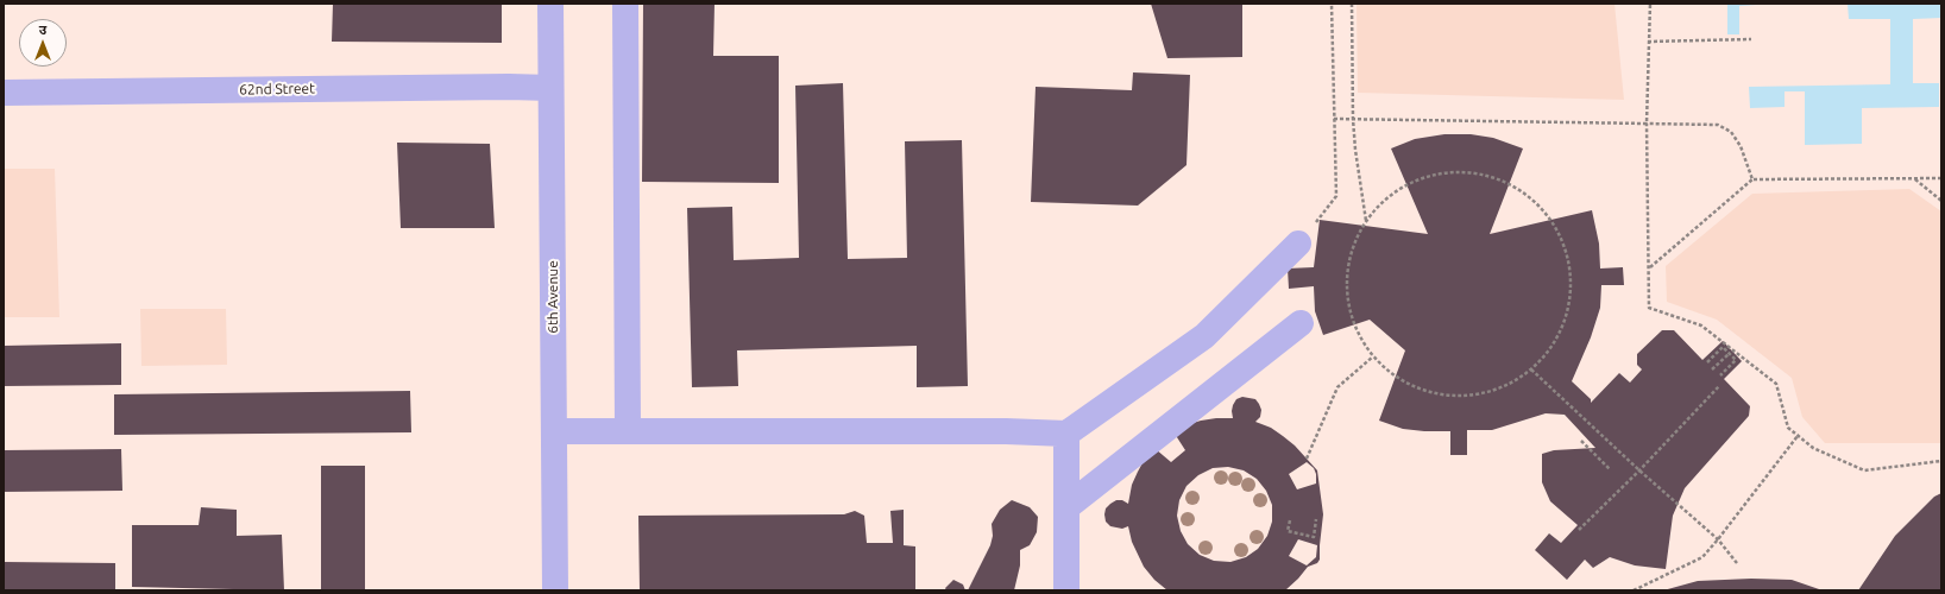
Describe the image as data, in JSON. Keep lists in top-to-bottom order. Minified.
{"streets":{"street":["62nd Street","6th Avenue"]},"crossings":[["62nd Street","6th Avenue"]],"north":"top"}
